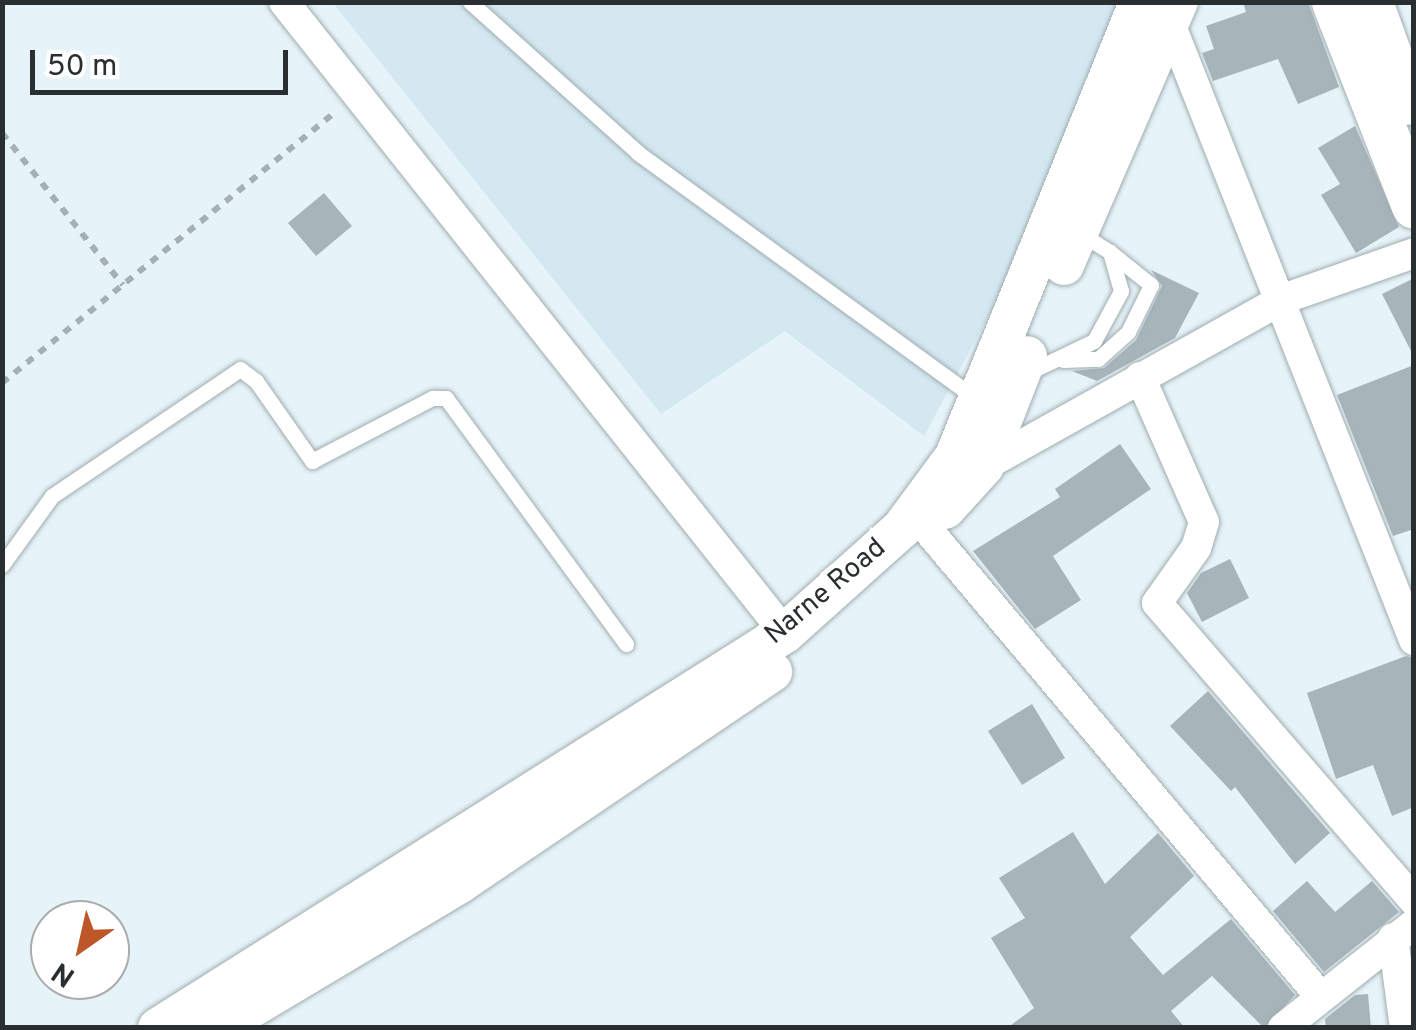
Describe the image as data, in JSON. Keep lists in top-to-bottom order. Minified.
{"streets":{"main road":["Narne Road"]},"scale_bar":"50 m","north":"bottom left"}
